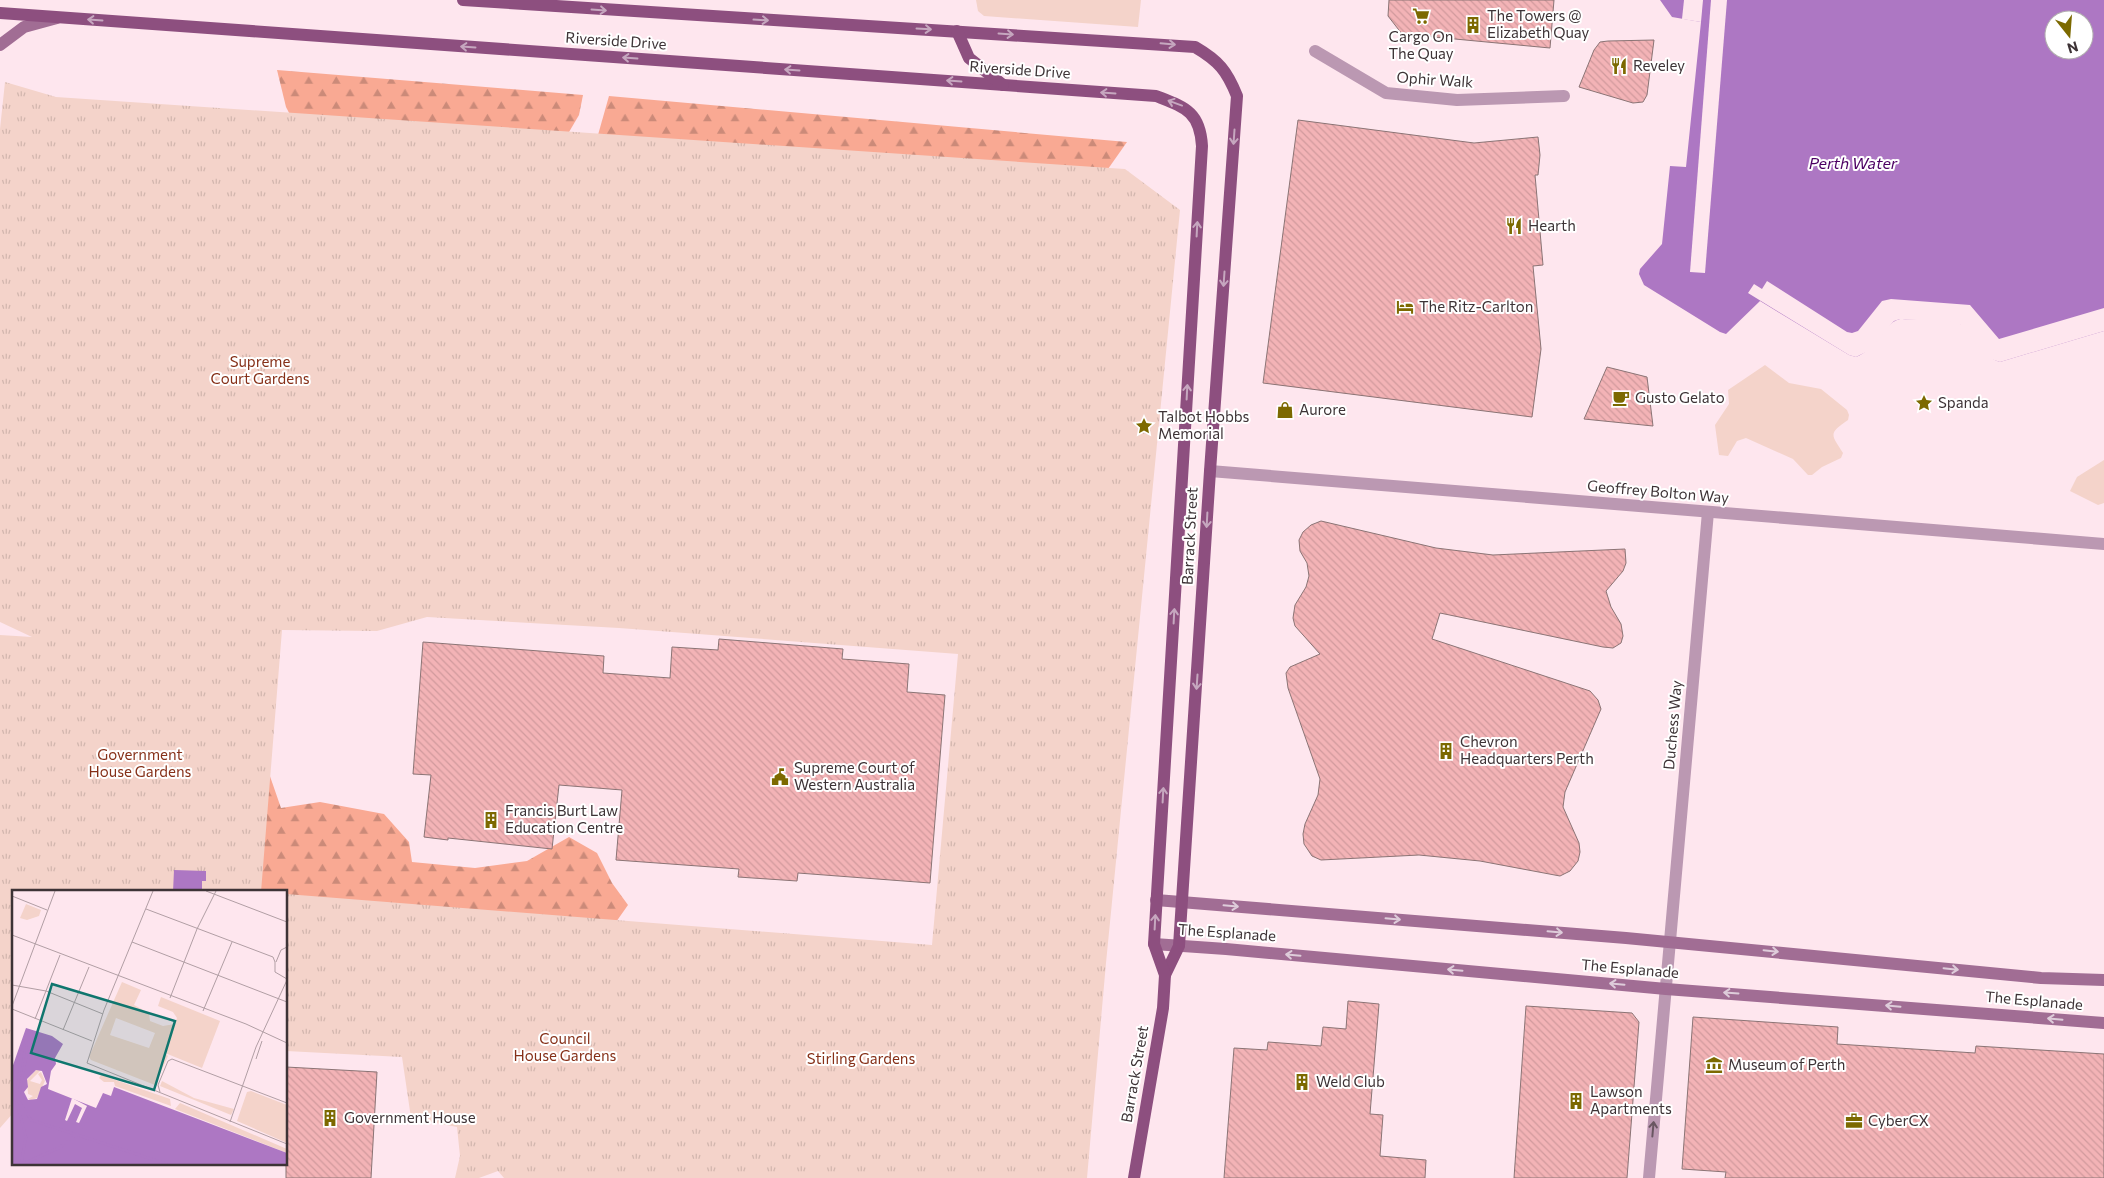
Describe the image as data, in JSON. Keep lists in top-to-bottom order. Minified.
{"streets":{"main road":["Riverside Drive","Barrack Street","The Esplanade"],"street":["Ophir Walk","Geoffrey Bolton Way","Duchess Way"]},"crossings":[["Riverside Drive","Barrack Street"],["Geoffrey Bolton Way","Barrack Street"],["Geoffrey Bolton Way","Duchess Way"],["Barrack Street","The Esplanade"],["Duchess Way","The Esplanade"]],"water":["Perth Water"],"parks":["Supreme Court Gardens","Government House Gardens","Council House Gardens","Stirling Gardens"],"places":{"supermarket":["Cargo On The Quay"],"building":["The Towers @ Elizabeth Quay","Chevron Headquarters Perth","Francis Burt Law Education Centre","Weld Club","Lawson Apartments","Government House"],"restaurant":["Reveley","Hearth"],"hotel":["The Ritz-Carlton"],"cafe":["Gusto Gelato"],"place":["Spanda","Talbot Hobbs Memorial"],"shop":["Aurore"],"public building":["Supreme Court of Western Australia"],"museum":["Museum of Perth"],"office":["CyberCX"]},"north":"bottom"}
